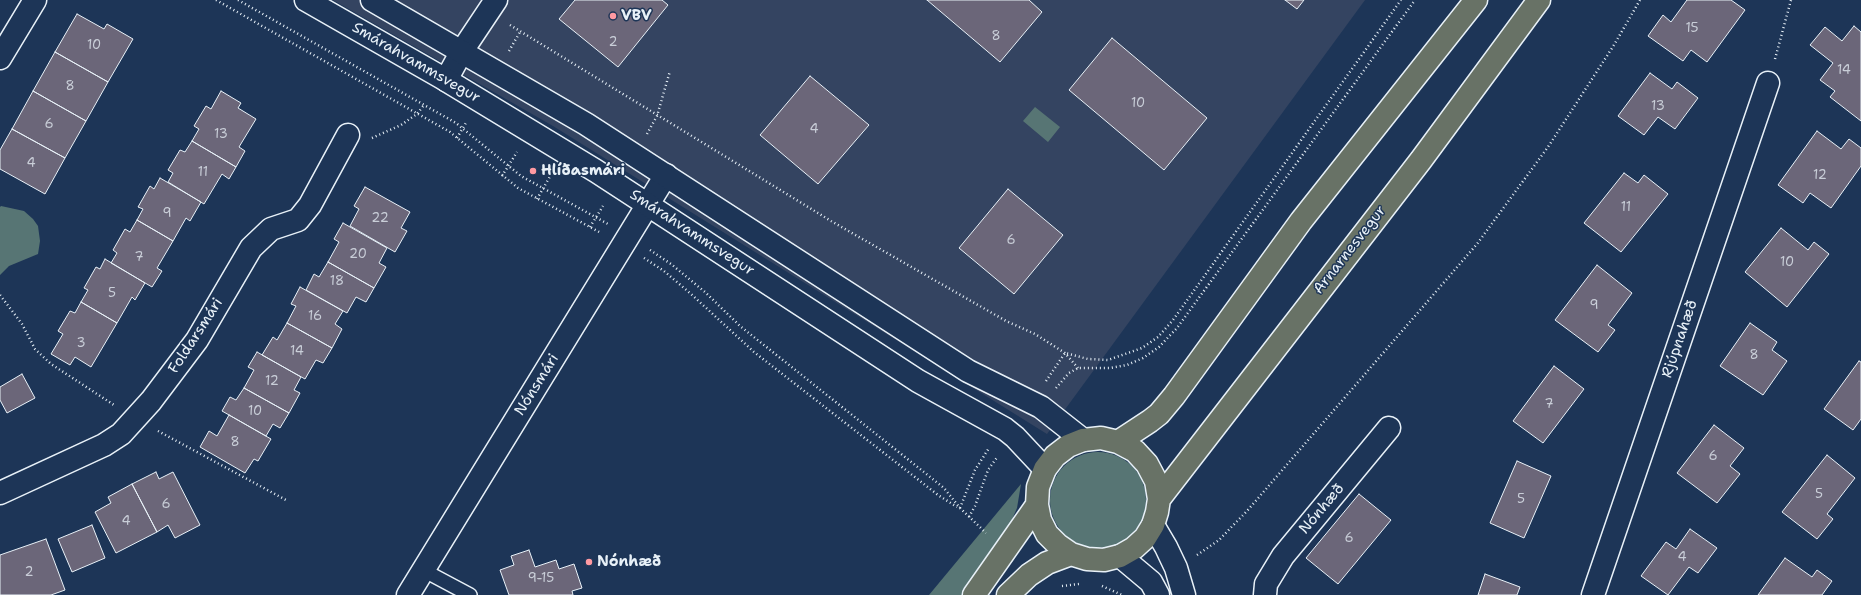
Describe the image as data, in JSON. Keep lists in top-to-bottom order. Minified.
{"streets":{"main road":["Arnarnesvegur"],"street":["Smárahvammsvegur","Foldarsmári","Rjúpnahæð","Nónsmári","Nónhæð"]},"crossings":[["Smárahvammsvegur","Arnarnesvegur"],["Smárahvammsvegur","Nónsmári"]],"places":["VBV","Hlíðasmári","Nónhæð"],"house_numbers":["15","8","2","10","14","8","10","13","6","4","13","4","11","12","11","9","22","6","20","7","10","18","5","9","16","3","14","8","12","7","10","8","6","5","5","6","4","6","4","2","9-15"]}
